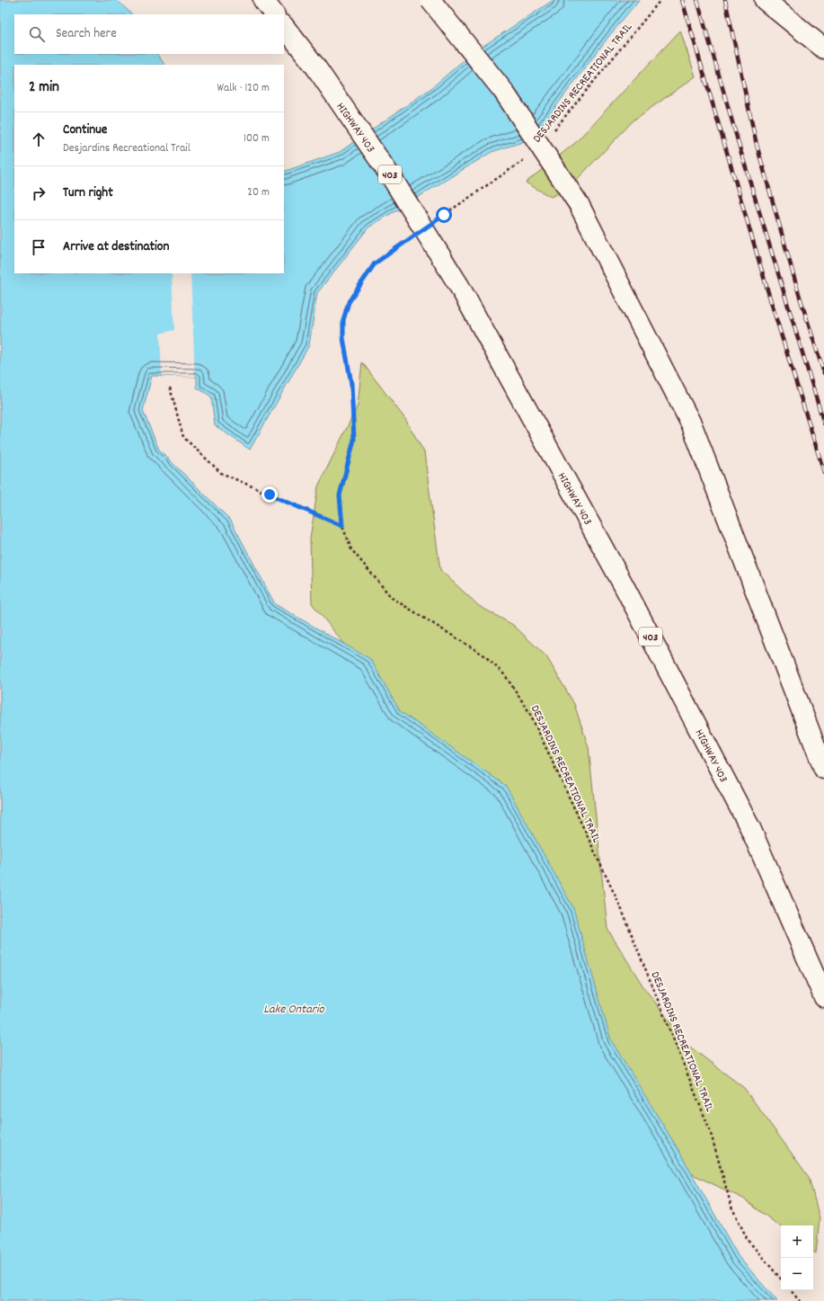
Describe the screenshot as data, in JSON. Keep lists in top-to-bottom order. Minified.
{"streets":{"main road":["HIGHWAY 403","403"],"path":["DESJARDINS RECREATIONAL TRAIL"]},"water":["Lake Ontario"],"page":{"search":"Search here","heading":["2 min","Walk · 120 m"],"list":[["Continue","Desjardins Recreational Trail","100 m"],["Turn right","20 m"],"Arrive at destination"],"map_buttons":["+","−"]}}
